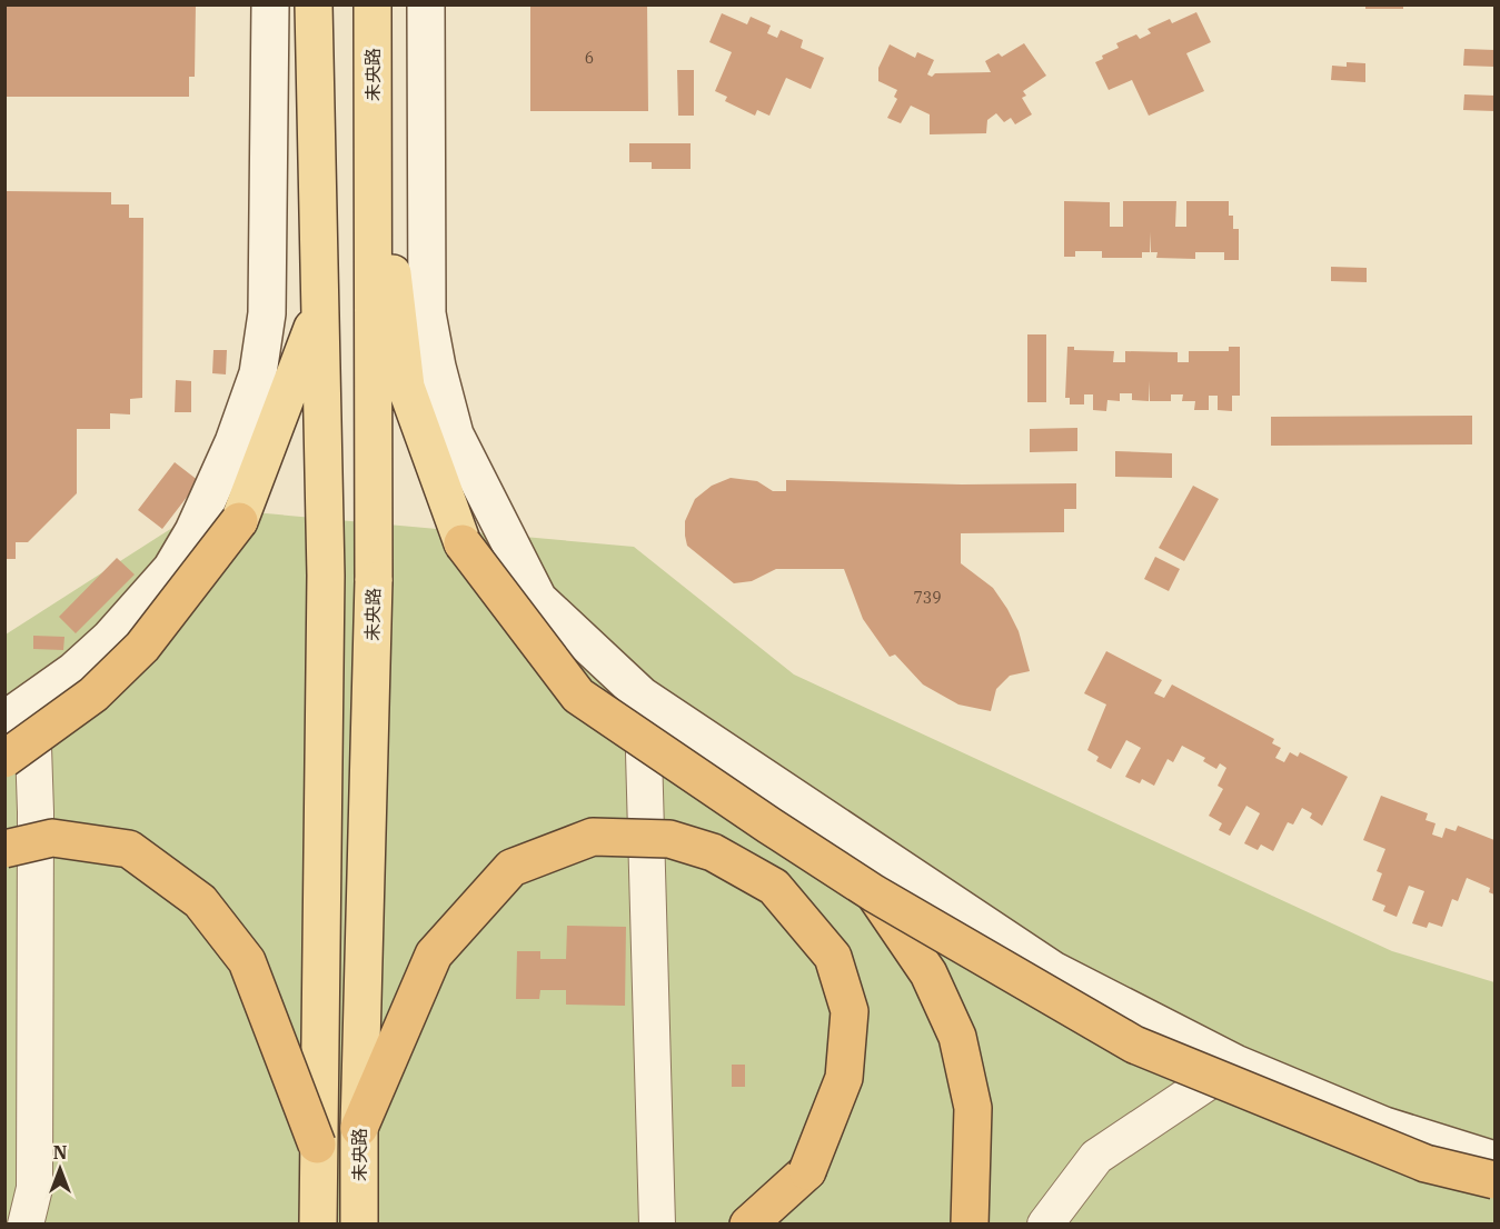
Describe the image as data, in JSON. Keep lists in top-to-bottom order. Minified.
{"streets":{"main road":["未央路"]},"house_numbers":["6","739"],"north":"top"}
